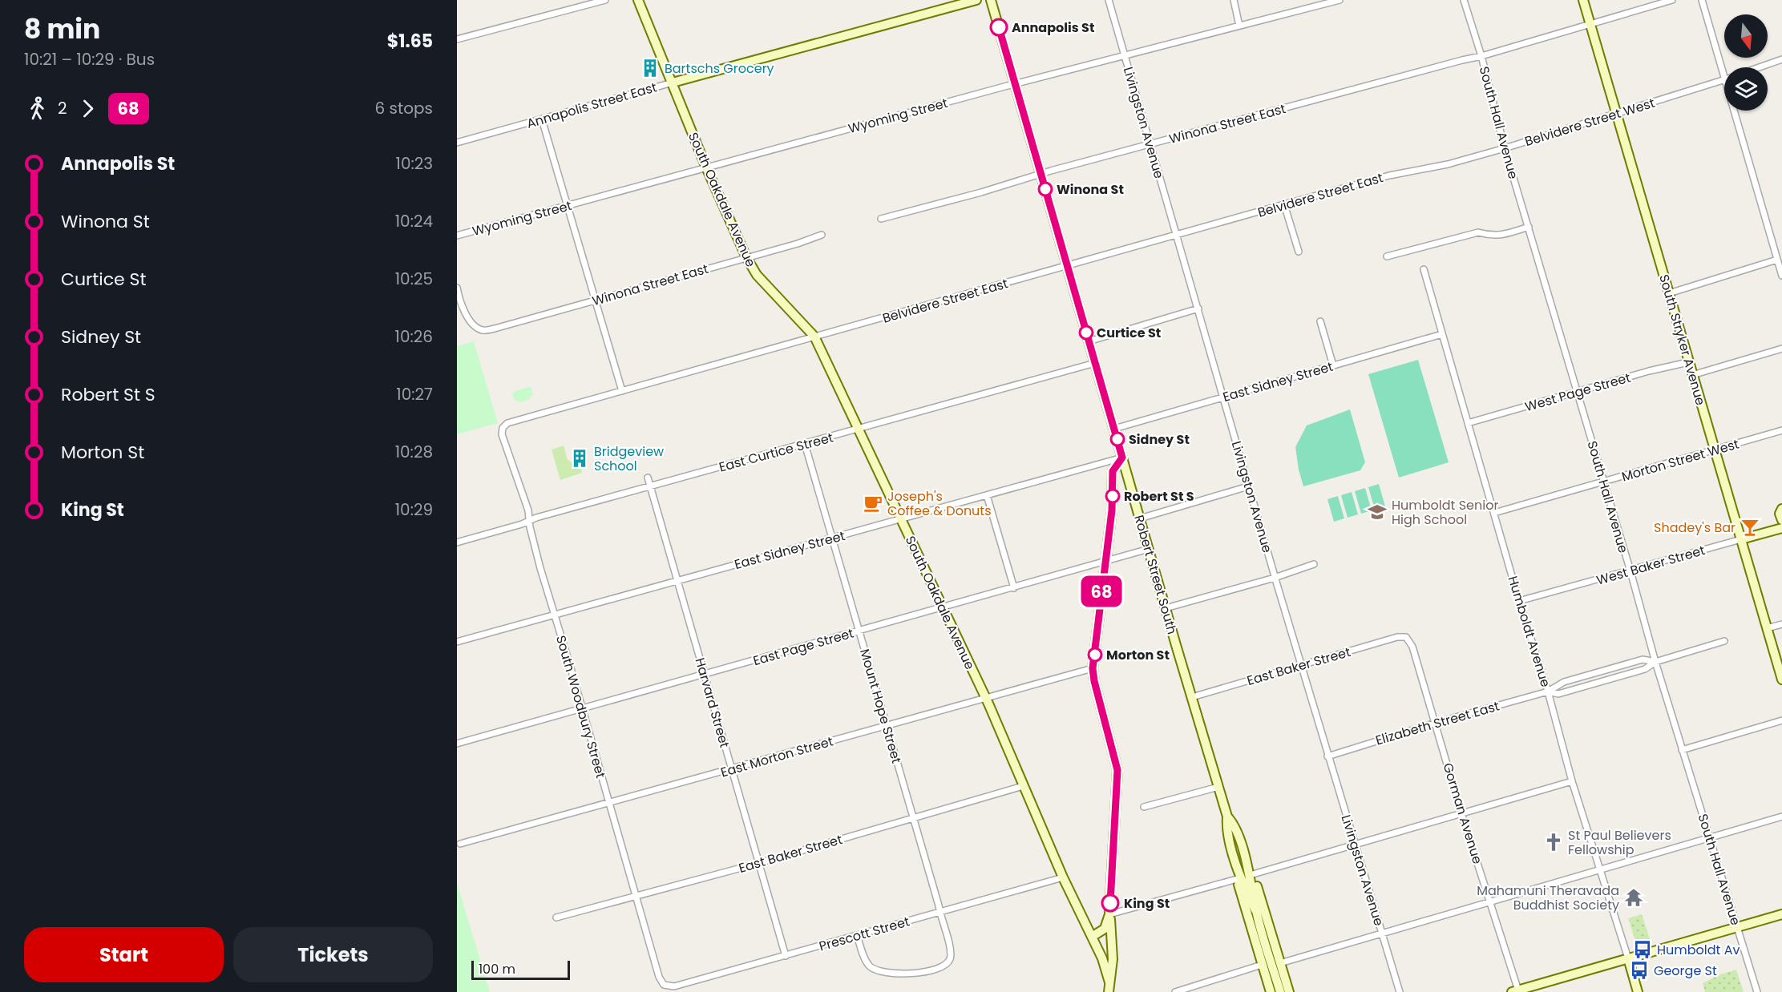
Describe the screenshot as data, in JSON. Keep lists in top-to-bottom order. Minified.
{"streets":{"street":["Annapolis Street East","Wyoming Street","Belvidere Street West","Livingston Avenue","South Hall Avenue","Winona Street East","Belvidere Street East","South Oakdale Avenue","South Stryker Avenue","East Sidney Street","West Page Street","East Curtice Street","Morton Street West","West Baker Street","Robert Street South","Humboldt Avenue","East Page Street","East Baker Street","Harvard Street","Mount Hope Street","South Woodbury Street","Elizabeth Street East","East Morton Street","Gorman Avenue","Prescott Street"]},"crossings":[["Annapolis Street East","South Oakdale Avenue"],["Wyoming Street","Livingston Avenue"],["Wyoming Street","South Oakdale Avenue"],["Wyoming Street","Robert Street South"],["Belvidere Street West","South Hall Avenue"],["Belvidere Street West","Belvidere Street East"],["Belvidere Street West","South Stryker Avenue"],["Livingston Avenue","Winona Street East"],["Livingston Avenue","Belvidere Street East"],["Livingston Avenue","East Sidney Street"],["Livingston Avenue","East Baker Street"],["Livingston Avenue","Elizabeth Street East"],["South Hall Avenue","Winona Street East"],["South Hall Avenue","West Page Street"],["South Hall Avenue","Morton Street West"],["South Hall Avenue","West Baker Street"],["South Hall Avenue","Elizabeth Street East"],["Winona Street East","South Oakdale Avenue"],["Winona Street East","South Stryker Avenue"],["Winona Street East","Robert Street South"],["Belvidere Street East","South Oakdale Avenue"],["Belvidere Street East","Robert Street South"],["Belvidere Street East","South Woodbury Street"],["South Oakdale Avenue","East Sidney Street"],["South Oakdale Avenue","East Curtice Street"],["South Oakdale Avenue","East Page Street"],["South Oakdale Avenue","East Baker Street"],["South Oakdale Avenue","East Morton Street"],["South Oakdale Avenue","Prescott Street"],["South Stryker Avenue","West Page Street"],["South Stryker Avenue","Morton Street West"],["South Stryker Avenue","West Baker Street"],["East Sidney Street","Robert Street South"],["East Sidney Street","Humboldt Avenue"],["East Sidney Street","Harvard Street"],["East Sidney Street","Mount Hope Street"],["East Sidney Street","South Woodbury Street"],["West Page Street","Humboldt Avenue"],["East Curtice Street","Robert Street South"],["East Curtice Street","Harvard Street"],["East Curtice Street","Mount Hope Street"],["East Curtice Street","South Woodbury Street"],["Morton Street West","Humboldt Avenue"],["West Baker Street","Humboldt Avenue"],["Robert Street South","East Page Street"],["Robert Street South","East Baker Street"],["Humboldt Avenue","Elizabeth Street East"],["East Page Street","Harvard Street"],["East Page Street","Mount Hope Street"],["East Page Street","South Woodbury Street"],["East Baker Street","Harvard Street"],["East Baker Street","Mount Hope Street"],["East Baker Street","South Woodbury Street"],["East Baker Street","Gorman Avenue"],["Harvard Street","East Morton Street"],["Harvard Street","Prescott Street"],["Mount Hope Street","East Morton Street"],["Mount Hope Street","Prescott Street"],["South Woodbury Street","East Morton Street"],["South Woodbury Street","Prescott Street"],["Elizabeth Street East","Gorman Avenue"]],"places":{"other":["Annapolis St","Winona St","Curtice St","Sidney St","Robert St S","Morton St","King St"],"building":["Bartschs Grocery","Bridgeview School"],"cafe":["Joseph's Coffee & Donuts"],"school or university":["Humboldt Senior High School"],"bar":["Shadey's Bar"],"church":["St Paul Believers Fellowship"],"temple":["Mahamuni Theravada Buddhist Society"],"bus stop":["Humboldt Av","George St"]},"lines":["bus line 68"],"scale_bar":"100 m","north":"bottom","page":{"heading":["8 min","10:21 – 10:29 · Bus","$1.65"],"on_map":"68","legs":["2","68","6 stops"],"list":[{"name":"Annapolis St","value":"10:23"},{"name":"Winona St","value":"10:24"},{"name":"Curtice St","value":"10:25"},{"name":"Sidney St","value":"10:26"},{"name":"Robert St S","value":"10:27"},{"name":"Morton St","value":"10:28"},{"name":"King St","value":"10:29"}],"buttons":["Start","Tickets"],"scale":"100 m"}}
